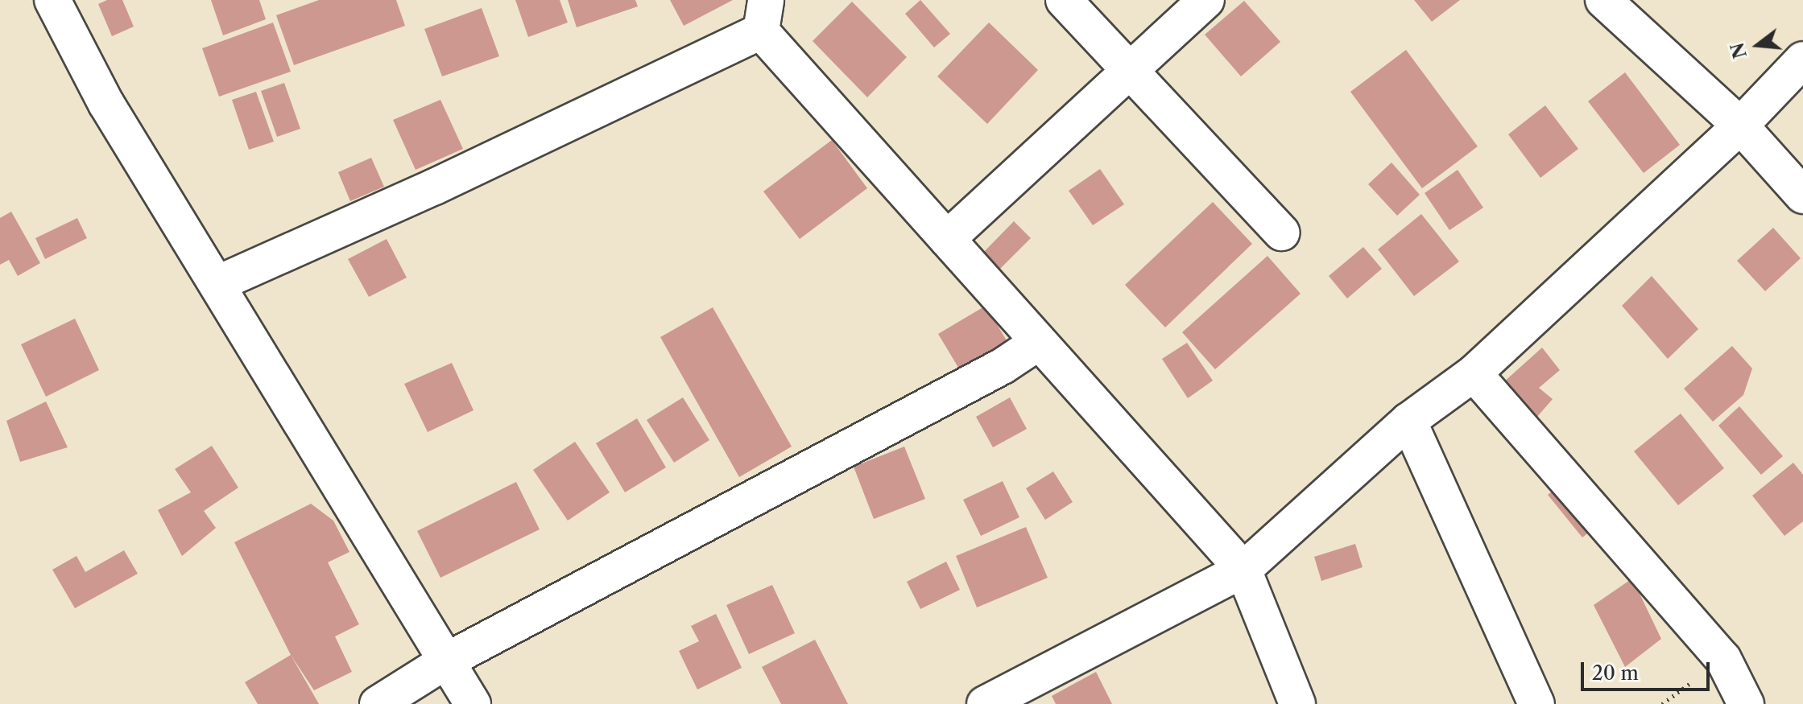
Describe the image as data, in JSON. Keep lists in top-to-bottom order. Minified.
{"scale_bar":"20 m","north":"left"}
